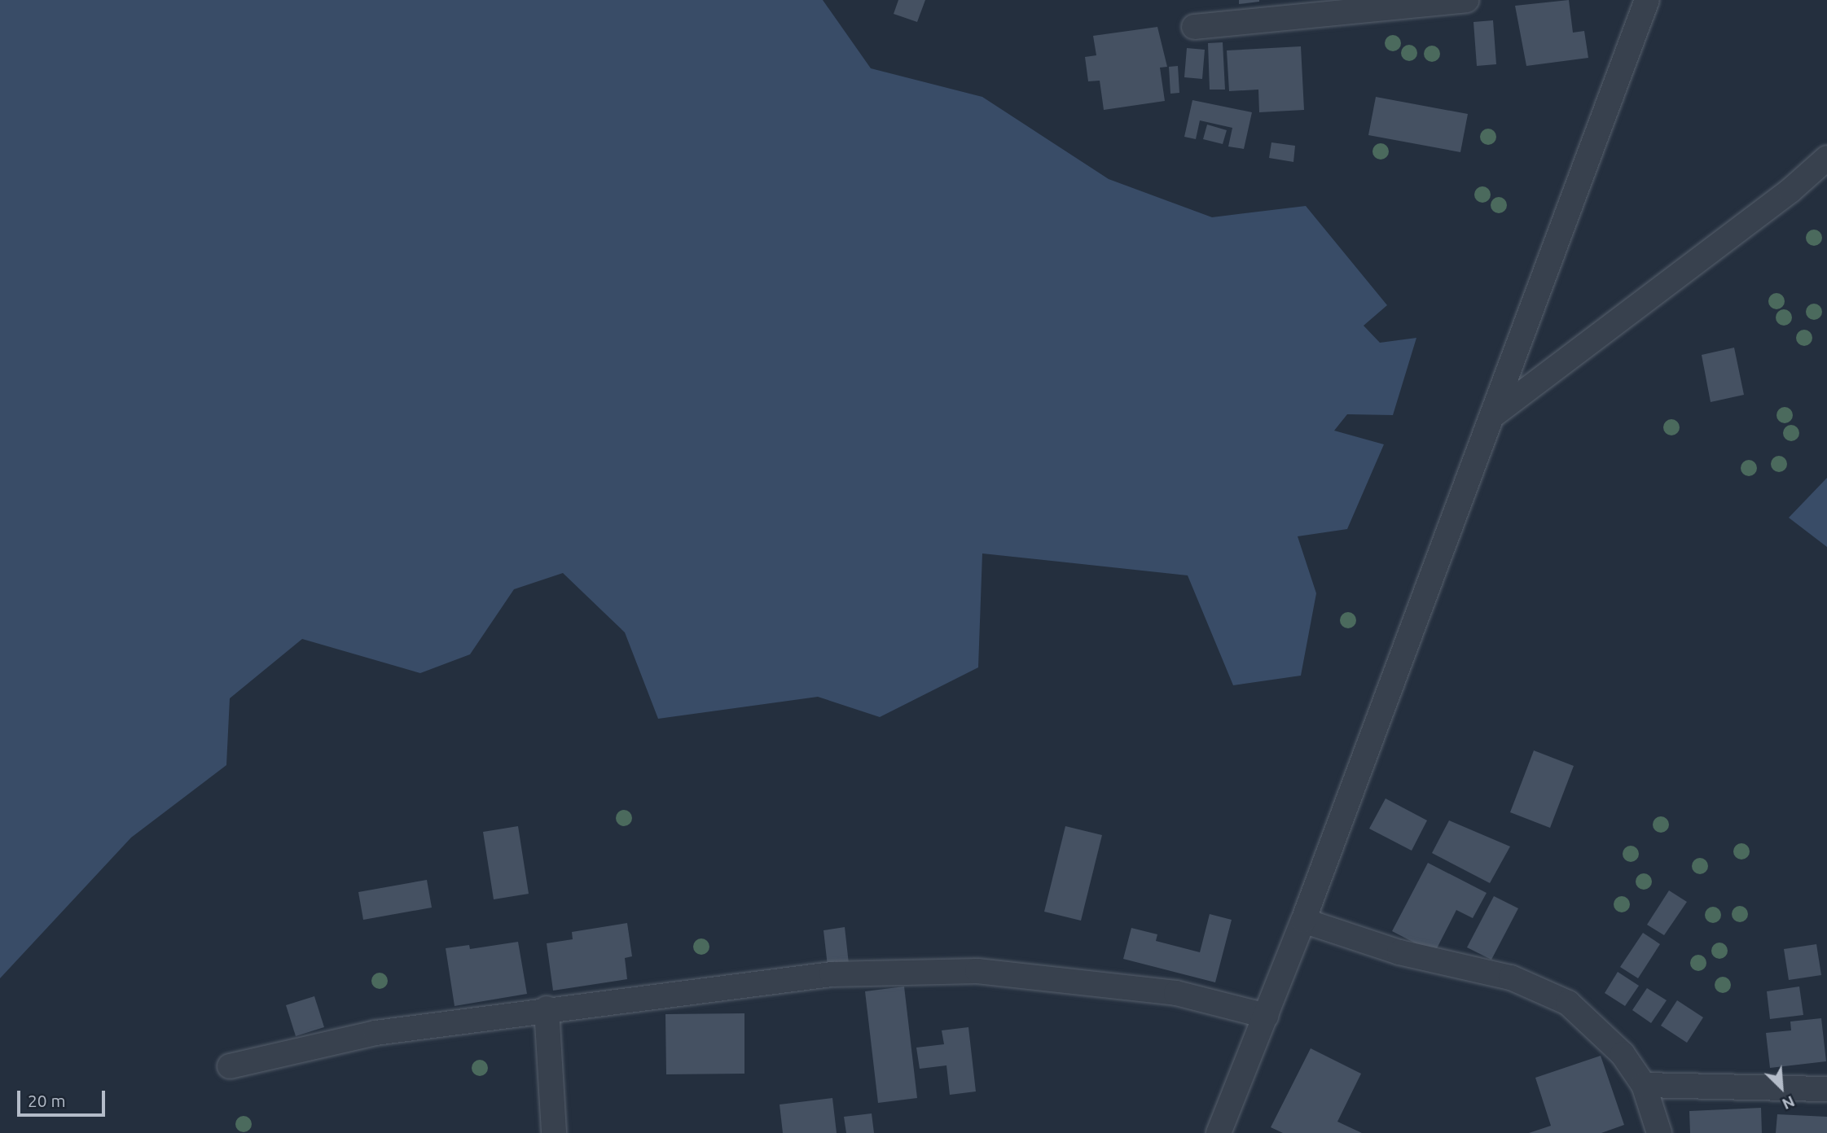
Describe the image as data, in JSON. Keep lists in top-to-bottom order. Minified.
{"scale_bar":"20 m","north":"bottom right"}
